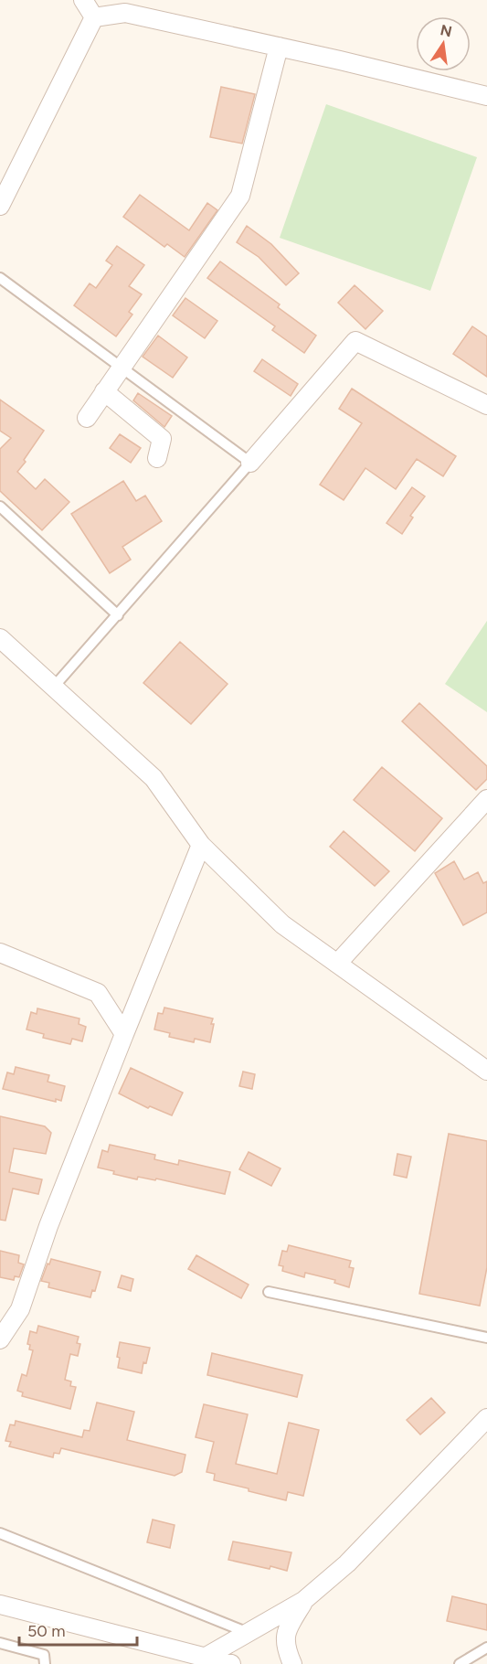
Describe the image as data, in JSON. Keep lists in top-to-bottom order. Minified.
{"scale_bar":"50 m","north":"top"}
